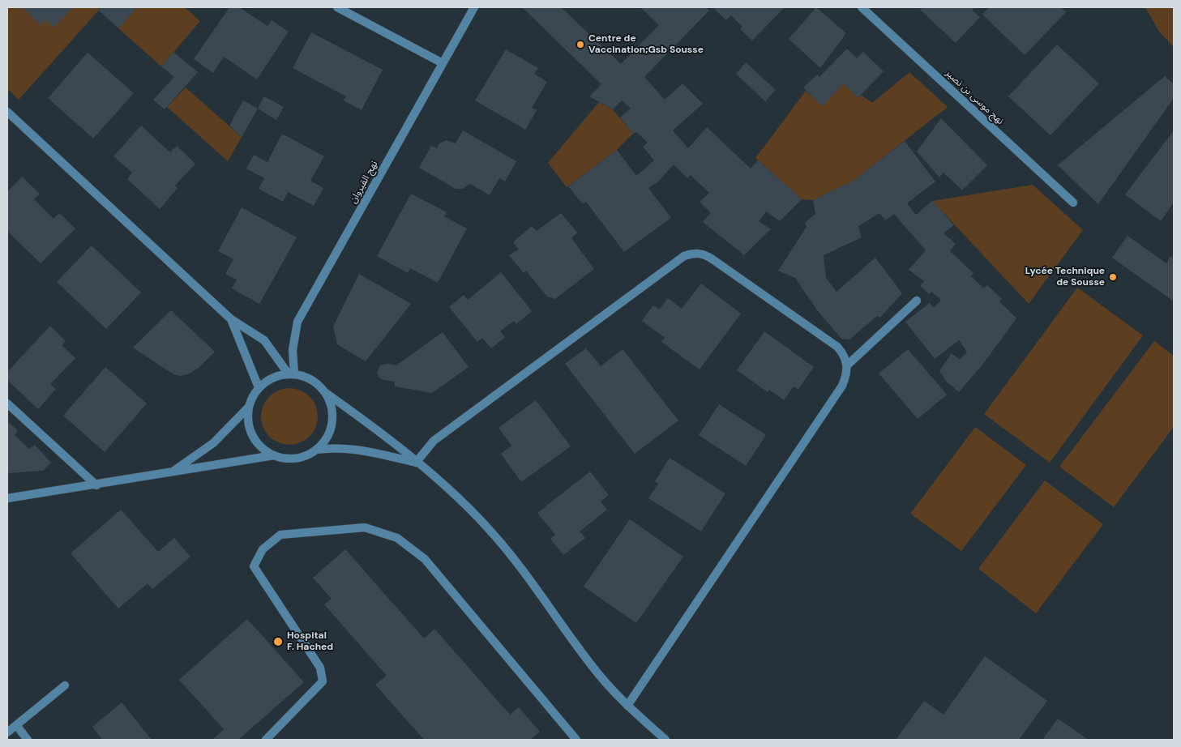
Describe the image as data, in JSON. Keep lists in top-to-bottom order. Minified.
{"streets":{"street":["نهج موسى بن نصير","نهج القيروان"]},"places":["Centre de Vaccination;Gsb Sousse","Lycée Technique de Sousse","Hospital F. Hached"]}
